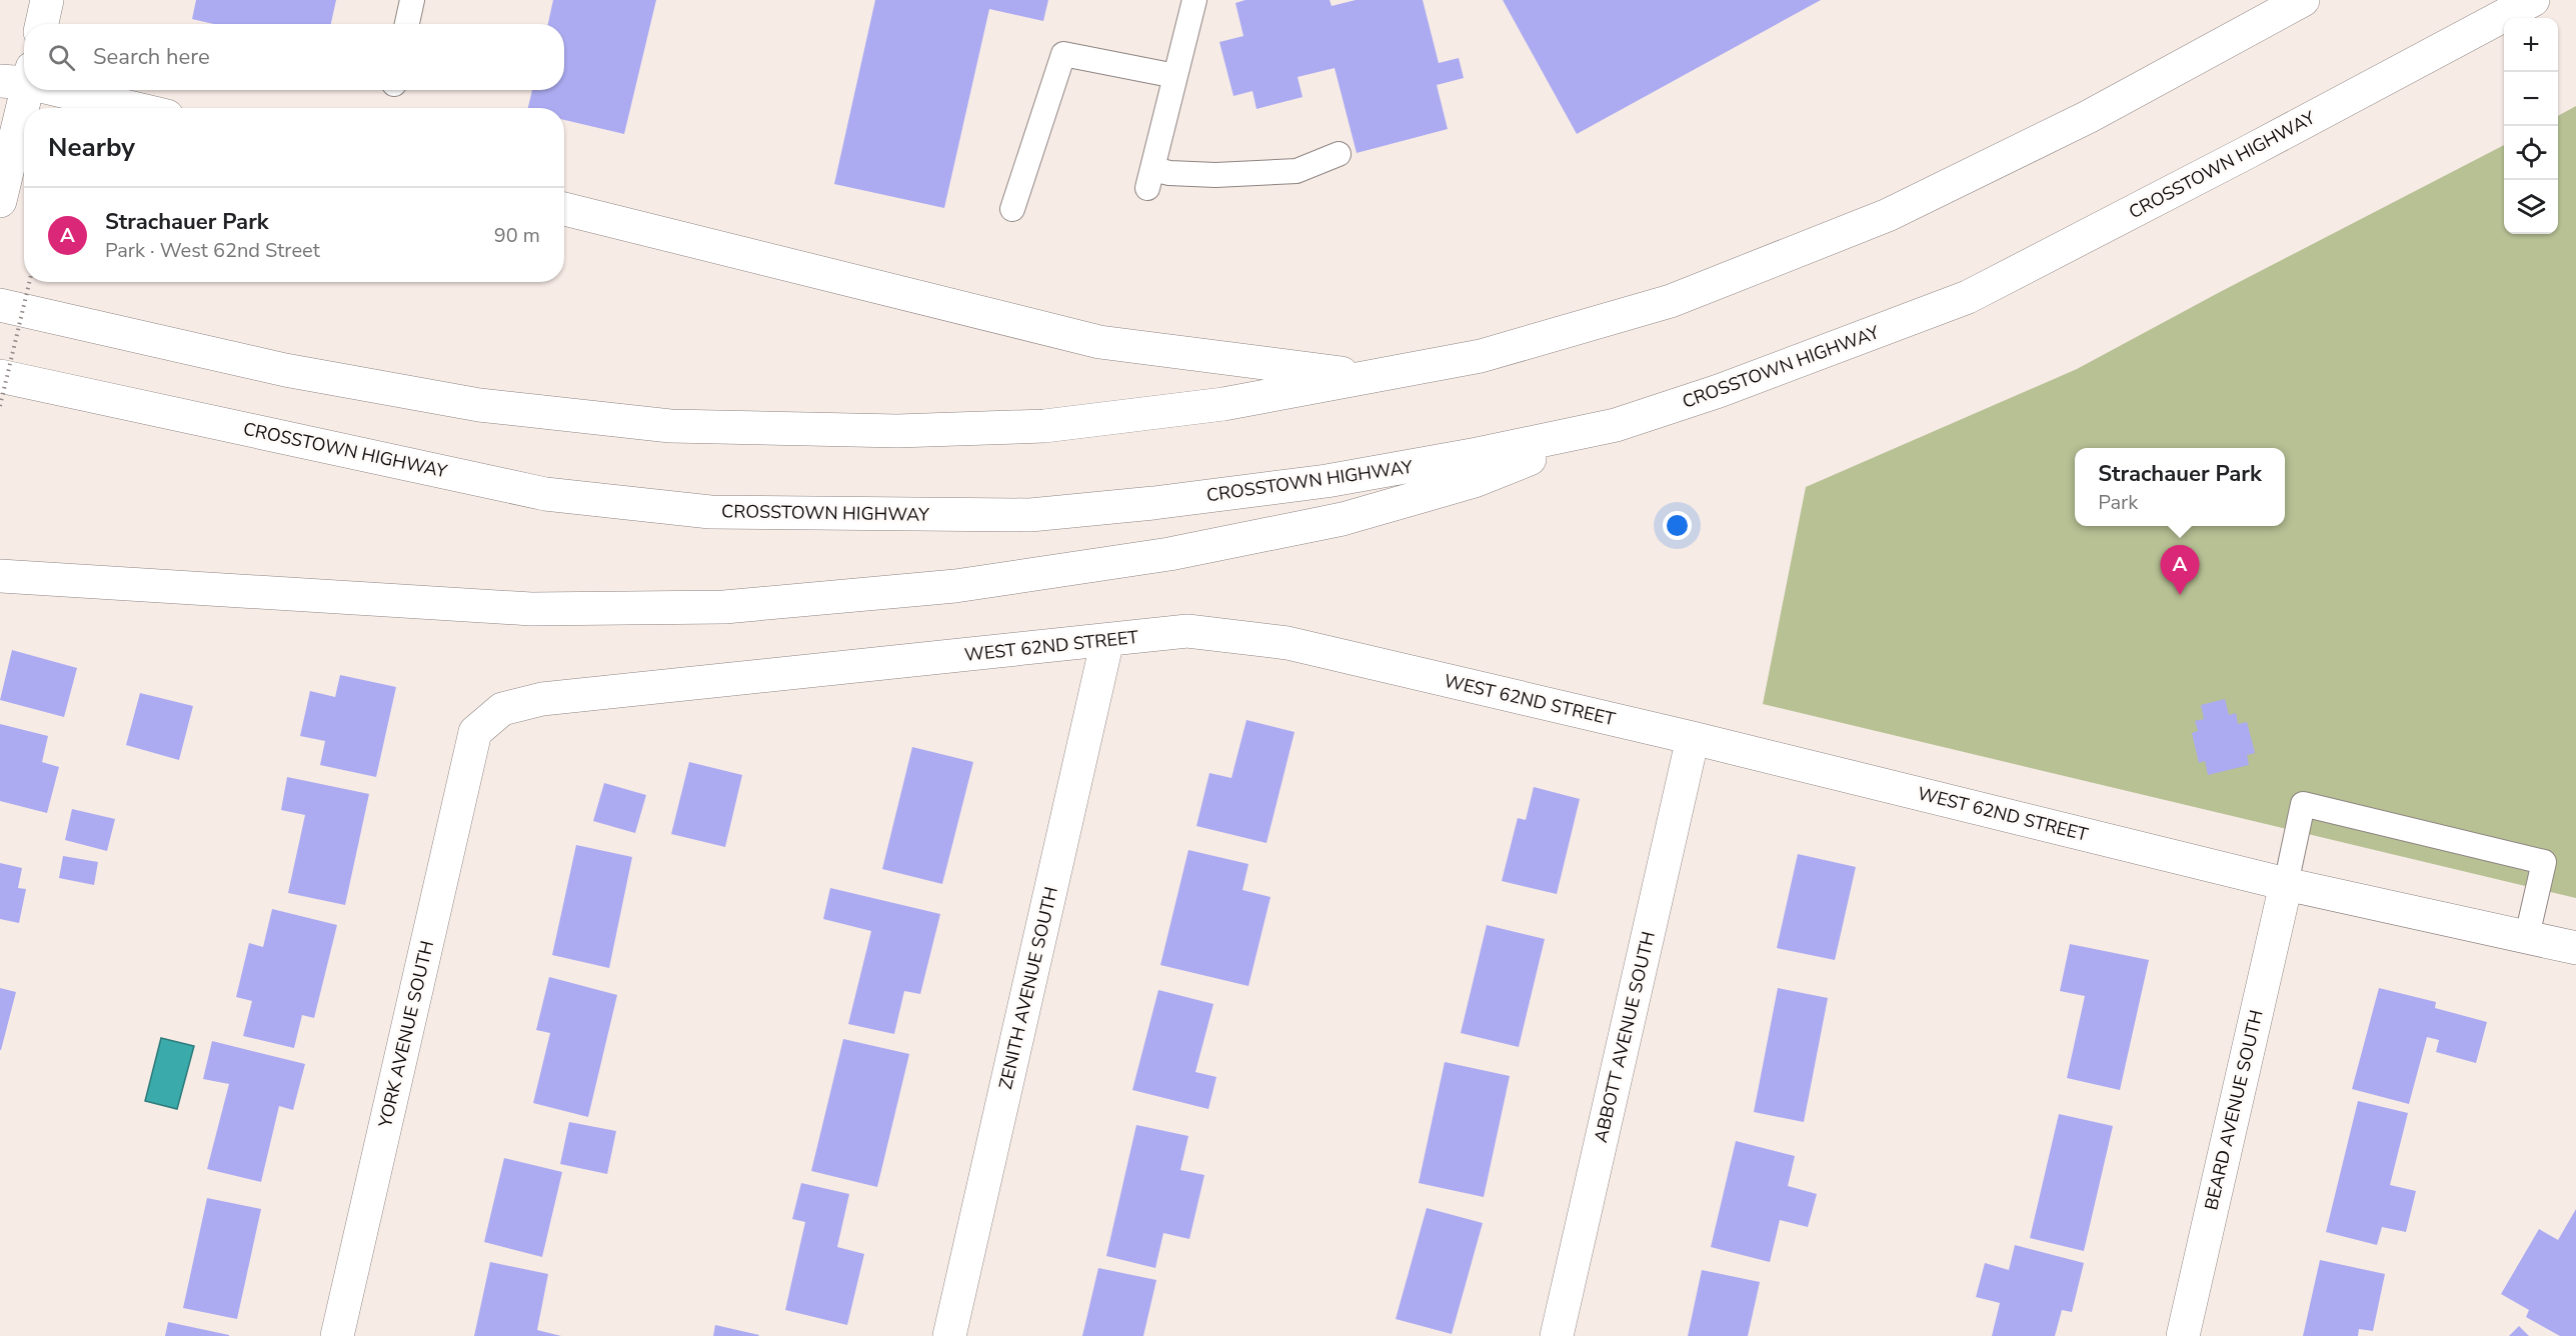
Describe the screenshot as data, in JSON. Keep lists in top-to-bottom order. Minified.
{"streets":{"main road":["CROSSTOWN HIGHWAY","WEST 62ND STREET","ZENITH AVENUE SOUTH","YORK AVENUE SOUTH","ABBOTT AVENUE SOUTH","BEARD AVENUE SOUTH"]},"crossings":[["WEST 62ND STREET","ZENITH AVENUE SOUTH"],["WEST 62ND STREET","YORK AVENUE SOUTH"],["WEST 62ND STREET","ABBOTT AVENUE SOUTH"],["WEST 62ND STREET","BEARD AVENUE SOUTH"]],"page":{"map_buttons":["+","−"],"search":"Search here","heading":"Nearby","list":[{"mark":"A","name":"Strachauer Park","note":"Park · West 62nd Street","value":"90 m"}],"popup":["Strachauer Park","Park"],"pins":"A"}}
